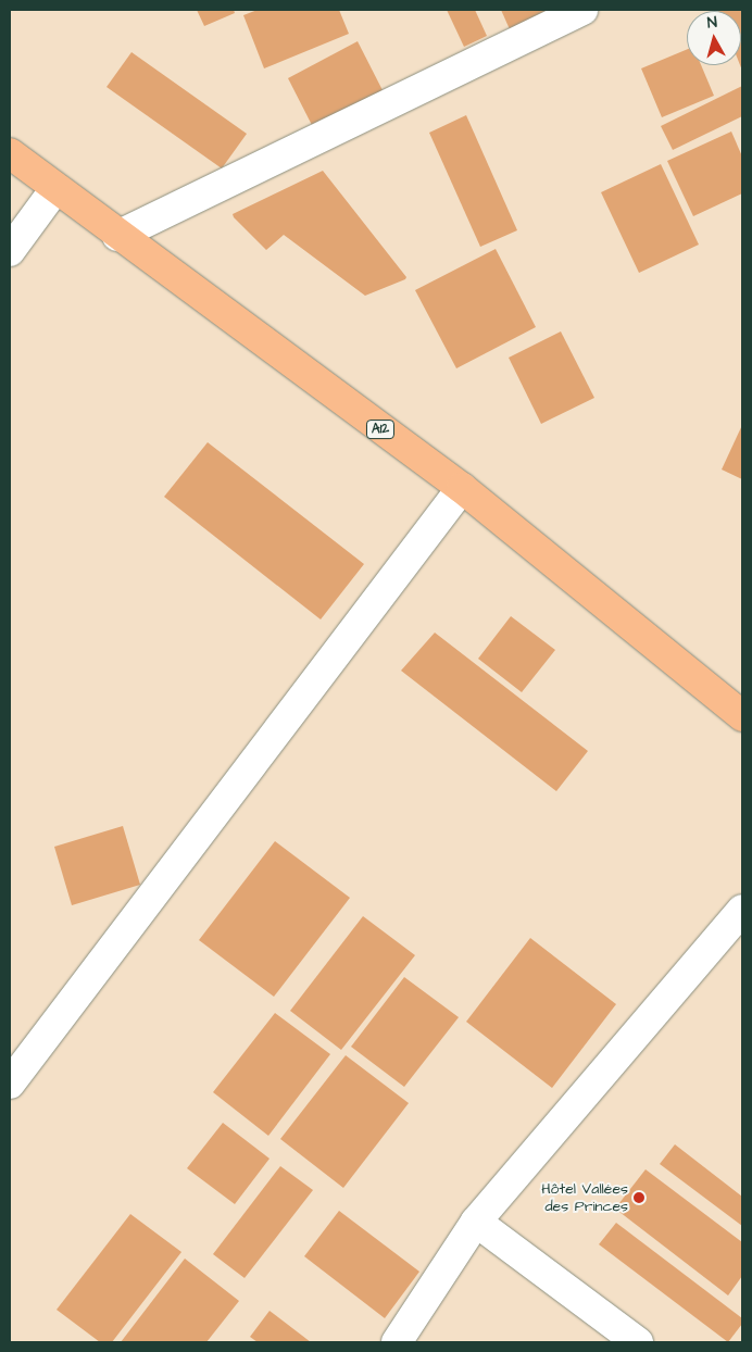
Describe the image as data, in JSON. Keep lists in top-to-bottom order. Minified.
{"streets":{"main road":["A12"]},"places":["Hôtel Vallées des Princes"],"north":"top"}
